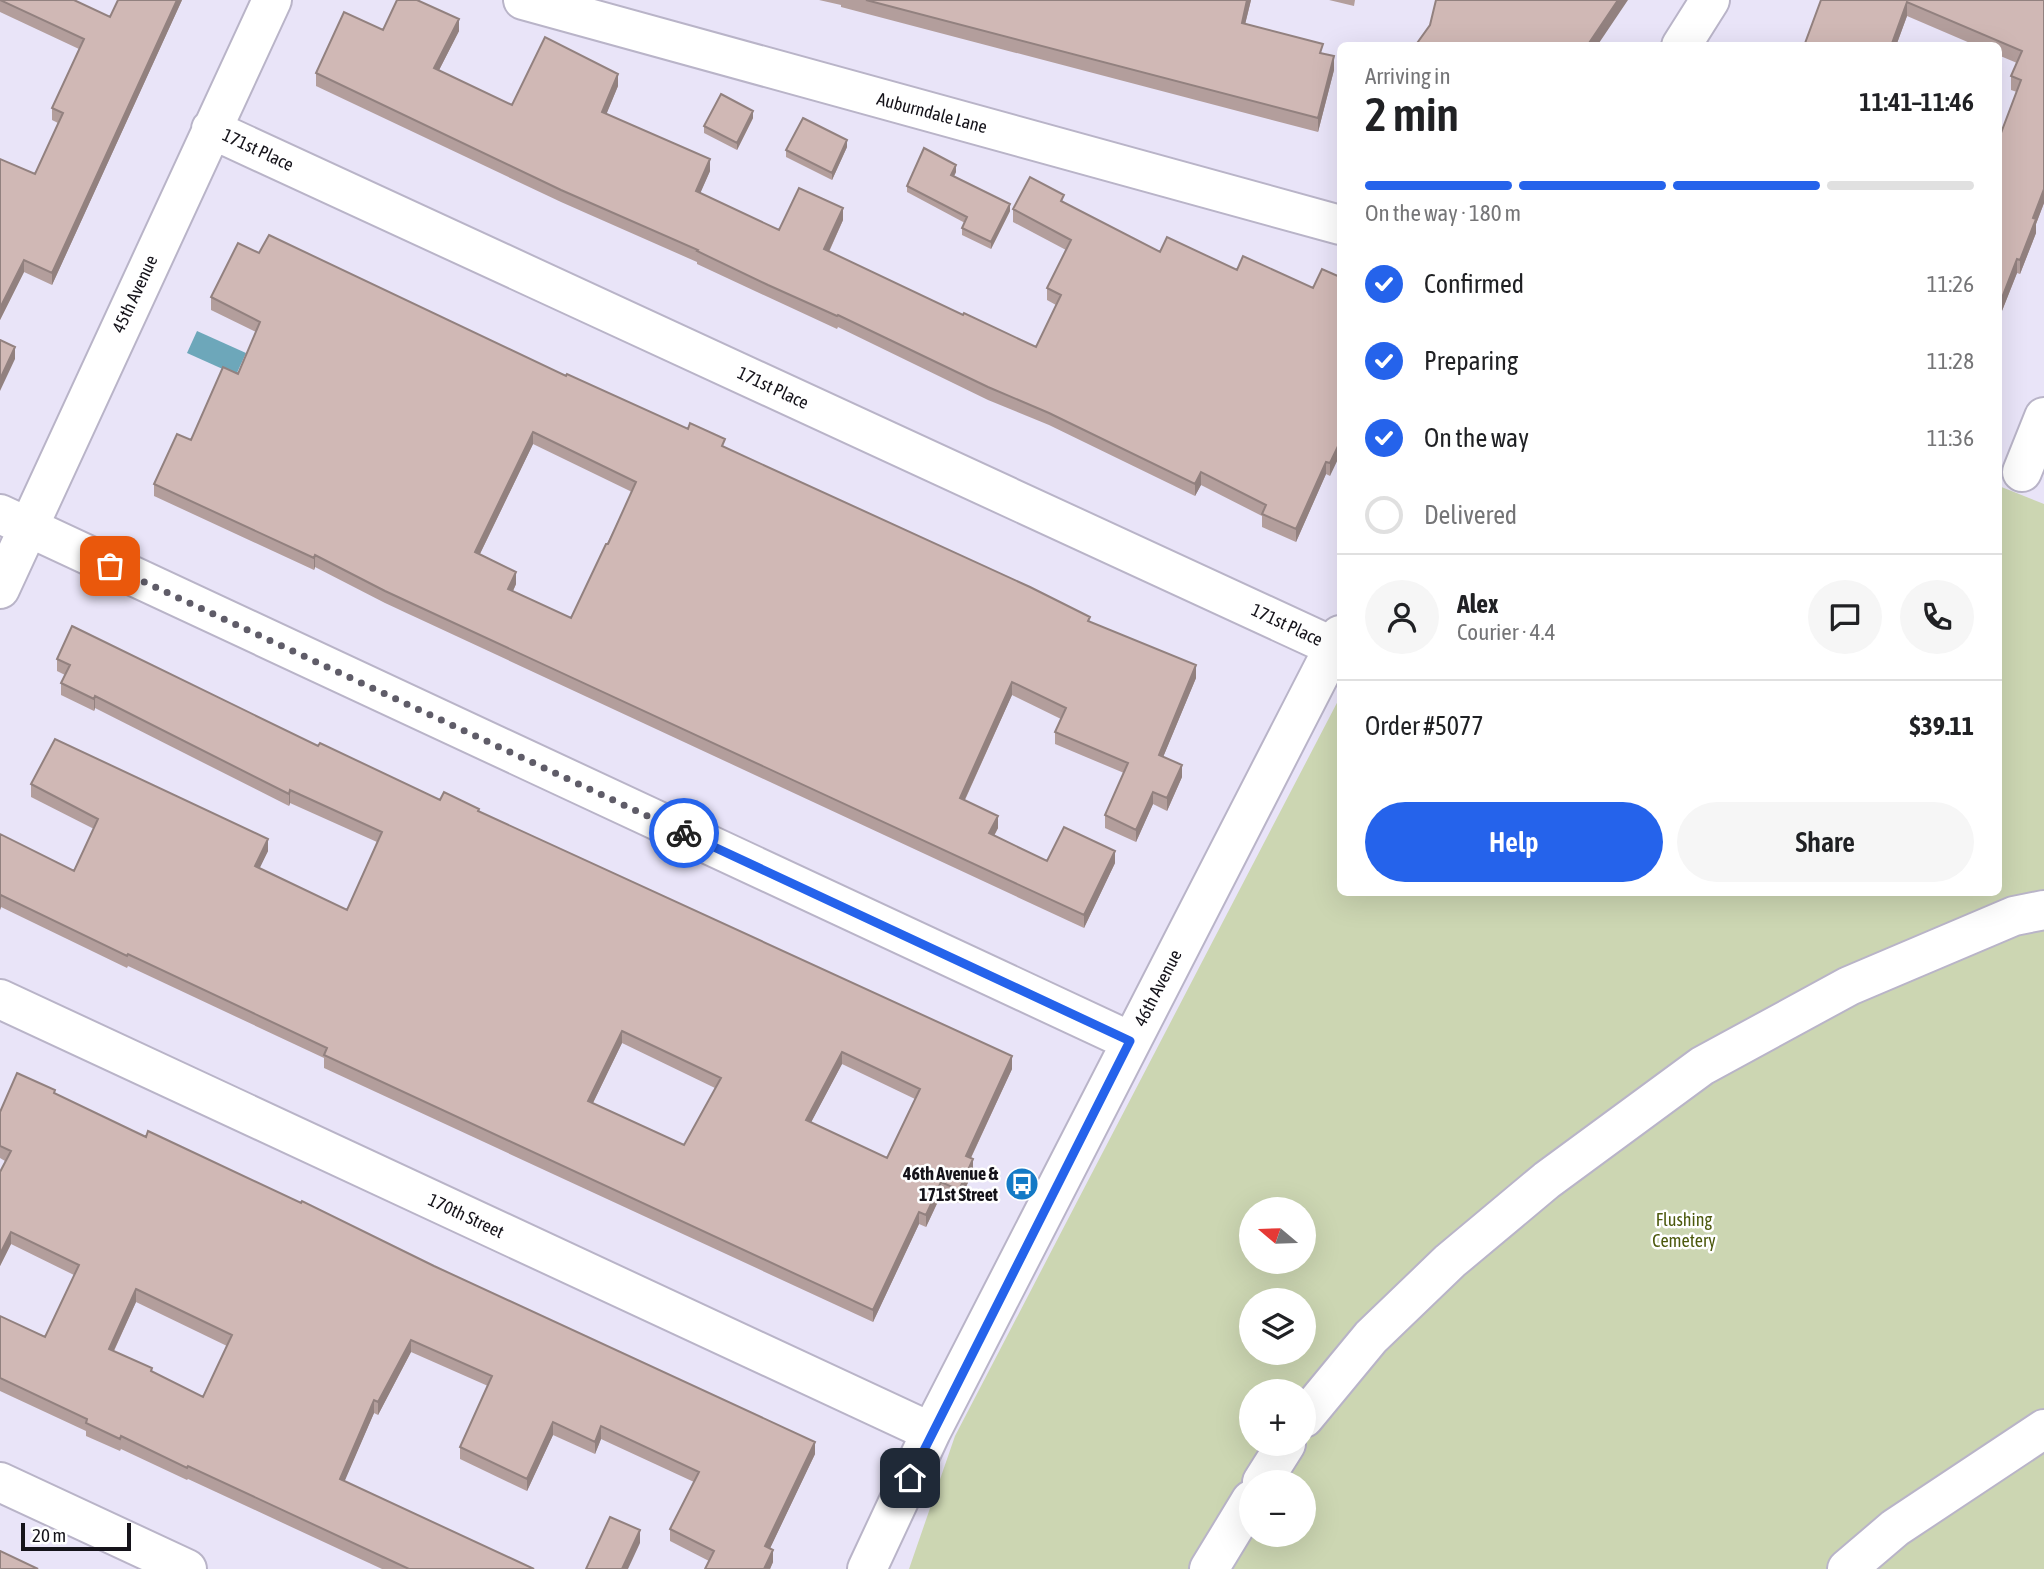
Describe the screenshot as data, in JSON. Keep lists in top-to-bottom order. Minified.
{"streets":{"street":["Auburndale Lane","171st Place","45th Avenue","46th Avenue","170th Street"]},"crossings":[["171st Place","45th Avenue"],["171st Place","46th Avenue"],["46th Avenue","170th Street"]],"parks":["Flushing Cemetery"],"places":{"bus stop":["46th Avenue & 171st Street"]},"scale_bar":"20 m","north":"left","page":{"heading":["2 min","Arriving in","11:41–11:46"],"panel":["Alex","Courier · 4.4","Order #5077","$39.11"],"bar":"On the way · 180 m","list":[["Confirmed","11:26"],["Preparing","11:28"],["On the way","11:36"],"Delivered"],"buttons":["Help","Share"],"map_buttons":["+","−"],"scale":"20 m"}}
